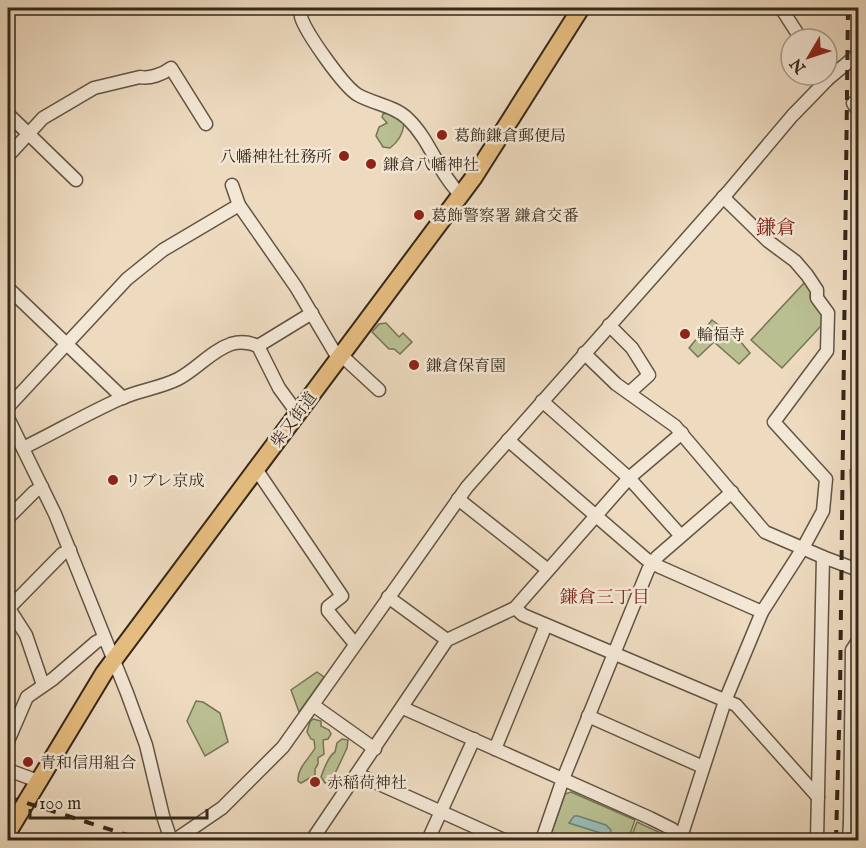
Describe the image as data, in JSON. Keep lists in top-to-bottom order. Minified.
{"streets":{"main road":["柴又街道"]},"districts":["鎌倉","鎌倉三丁目"],"places":["葛飾鎌倉郵便局","八幡神社社務所","鎌倉八幡神社","葛飾警察署 鎌倉交番","輪福寺","鎌倉保育園","リブレ京成","青和信用組合","赤稲荷神社"],"scale_bar":"100 m","north":"bottom left"}
